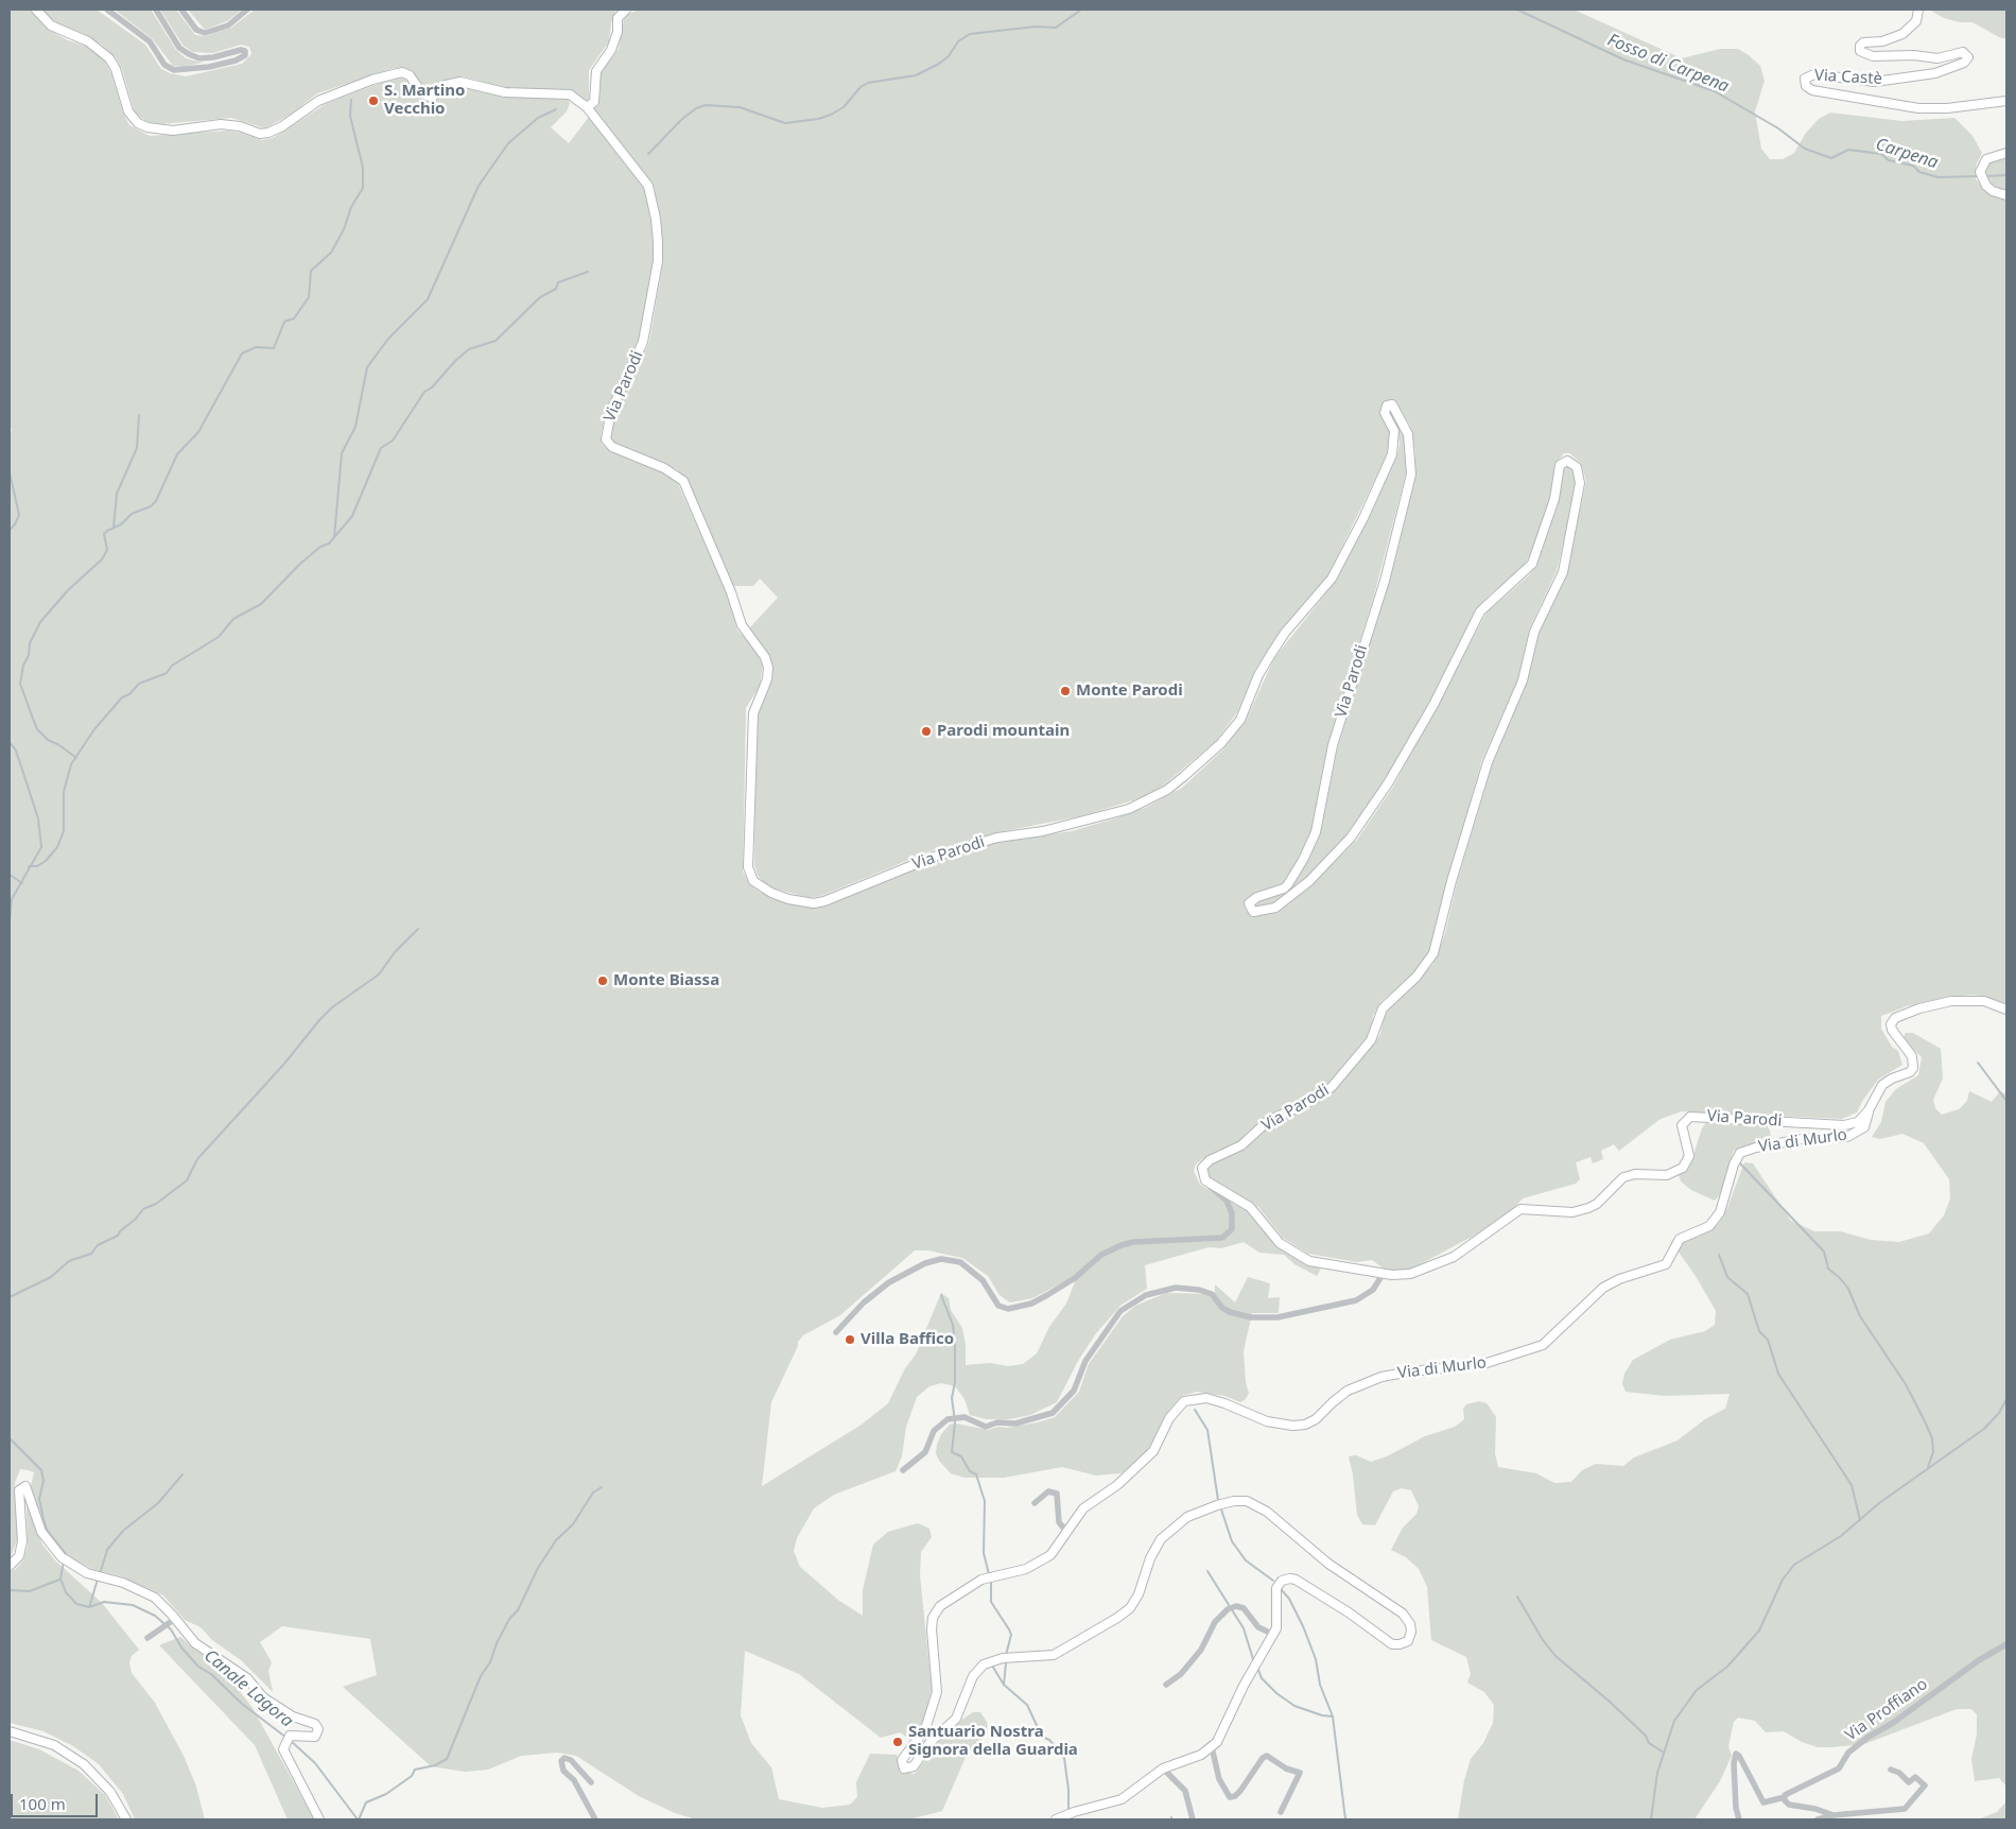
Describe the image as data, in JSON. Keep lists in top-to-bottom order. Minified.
{"streets":{"street":["Via Castè","Via Parodi","Via di Murlo","Via Proffiano"]},"crossings":[["Via Parodi","Via di Murlo"]],"water":["Fosso di Carpena","Carpena","Canale Lagora"],"places":["S. Martino Vecchio","Monte Parodi","Parodi mountain","Monte Biassa","Villa Baffico","Santuario Nostra Signora della Guardia"],"scale_bar":"100 m"}
